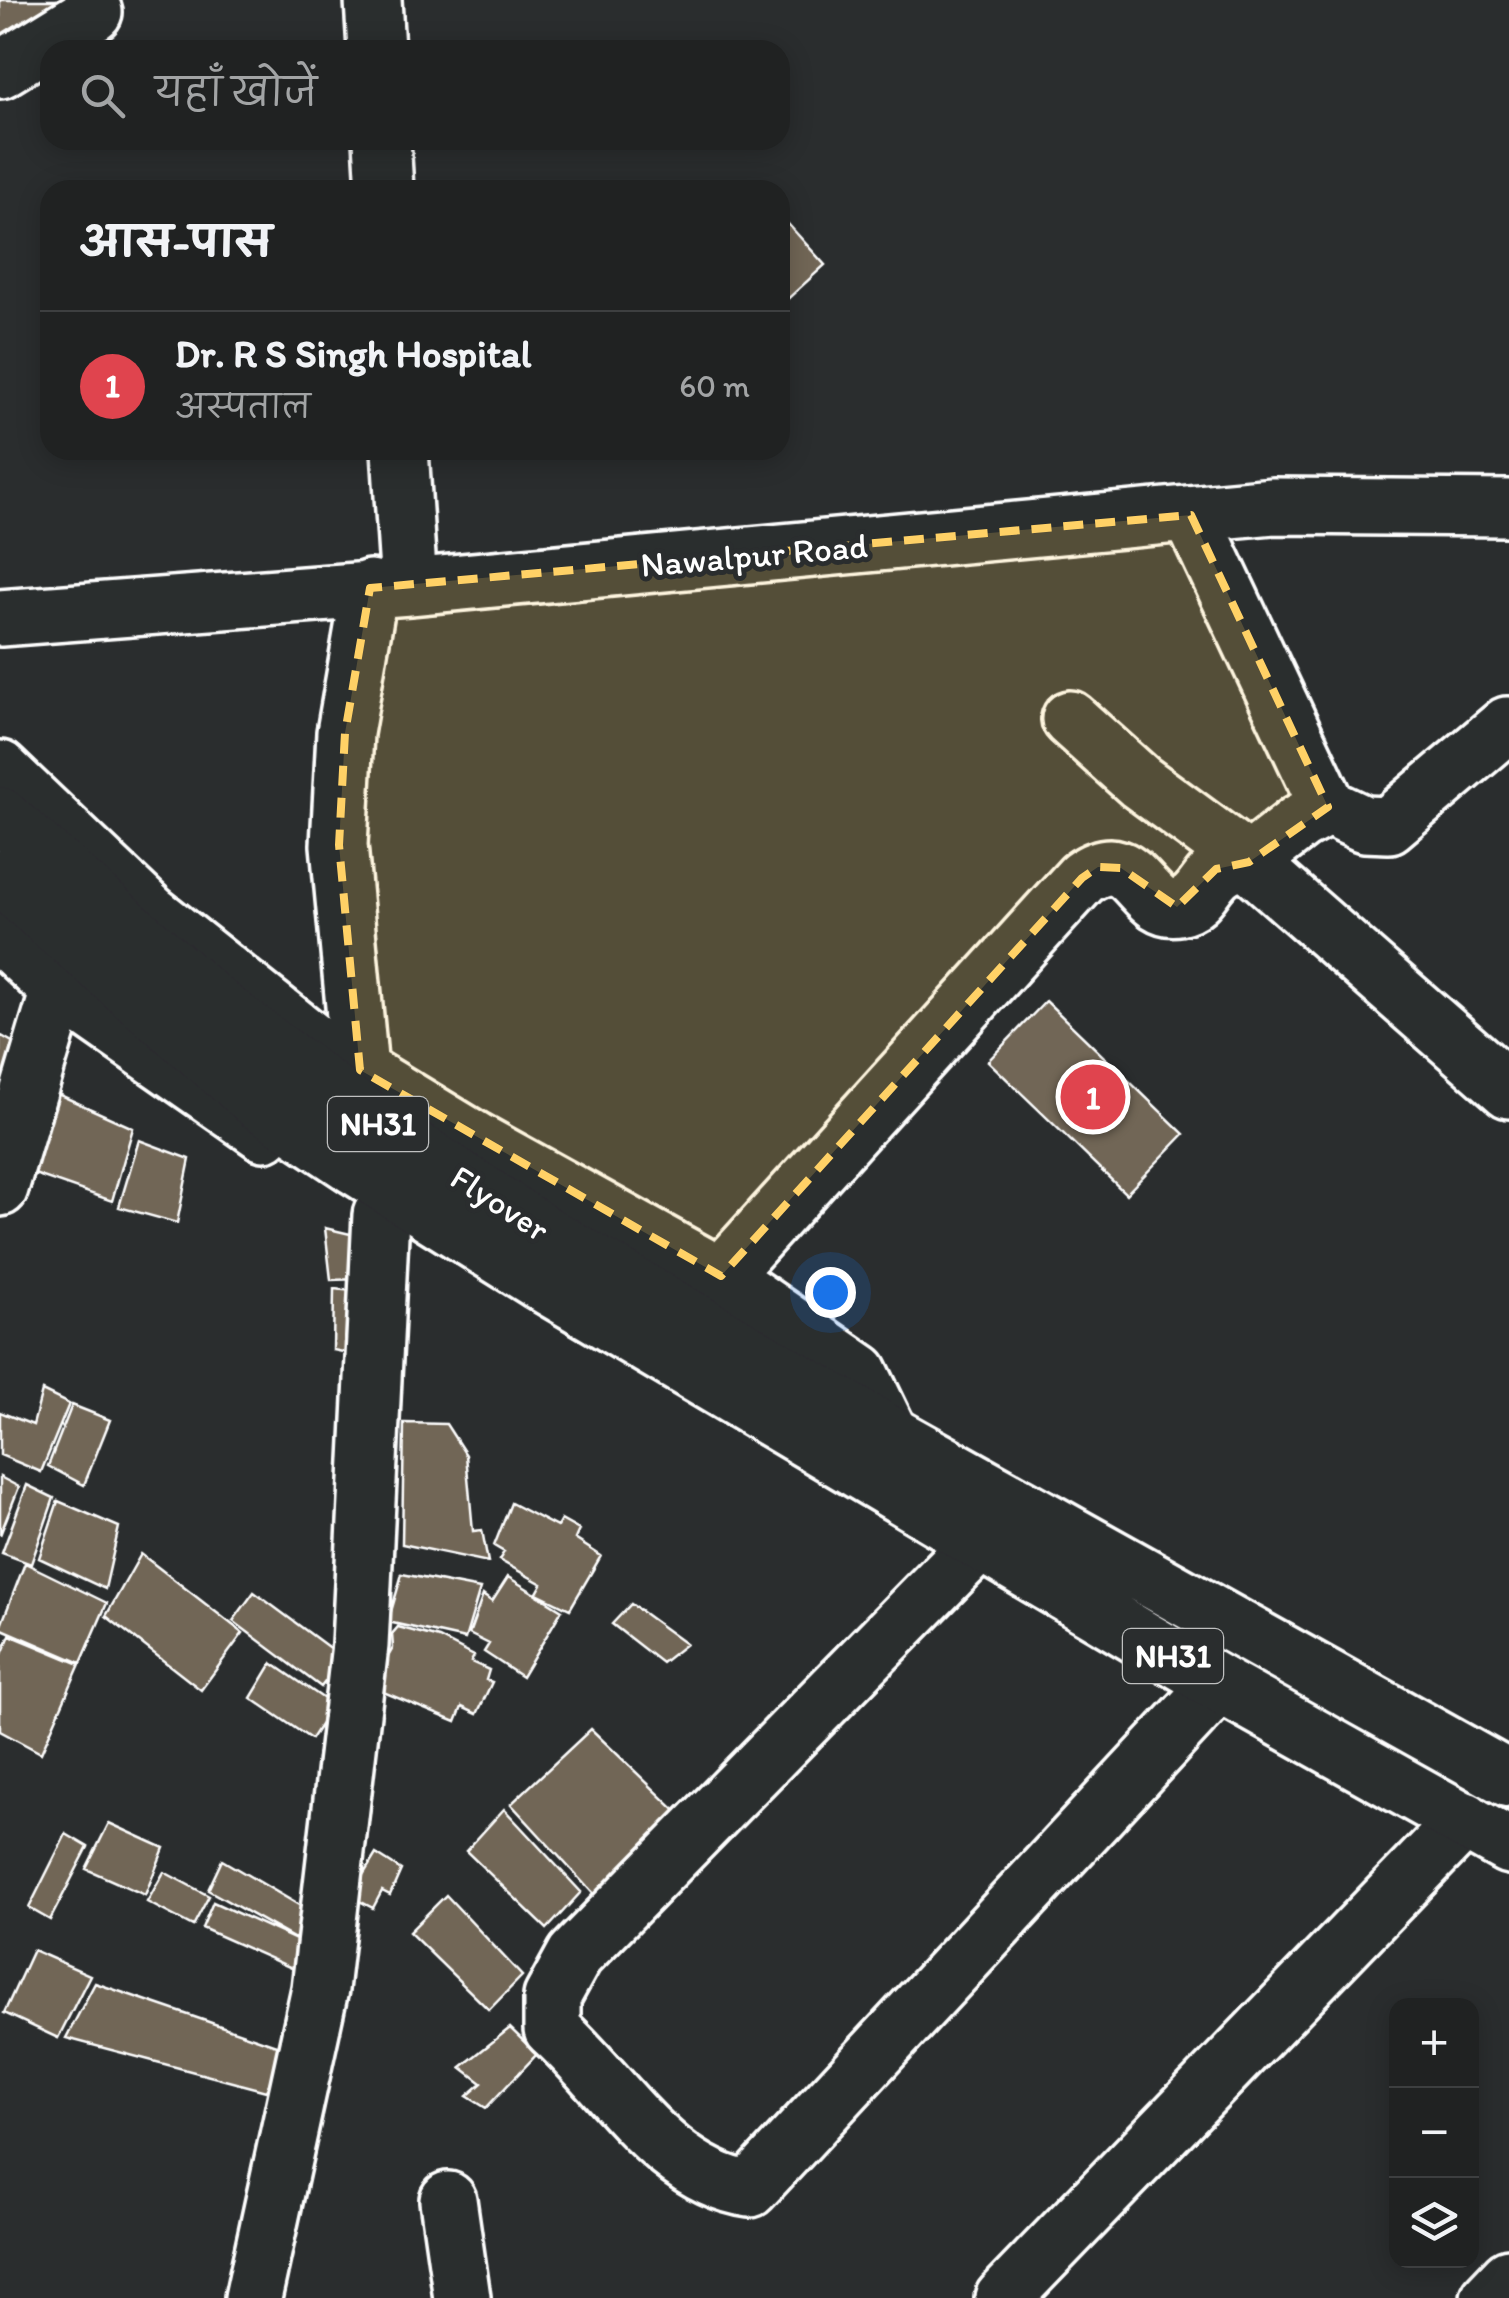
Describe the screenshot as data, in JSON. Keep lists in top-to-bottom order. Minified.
{"streets":{"main road":["Nawalpur Road","NH31","Flyover"]},"crossings":[["NH31","Flyover"]],"page":{"search":"यहाँ खोजें","heading":"आस-पास","list":[{"mark":"1","name":"Dr. R S Singh Hospital","note":"अस्पताल","value":"60 m"}],"pins":"1","map_buttons":["+","−"]}}
